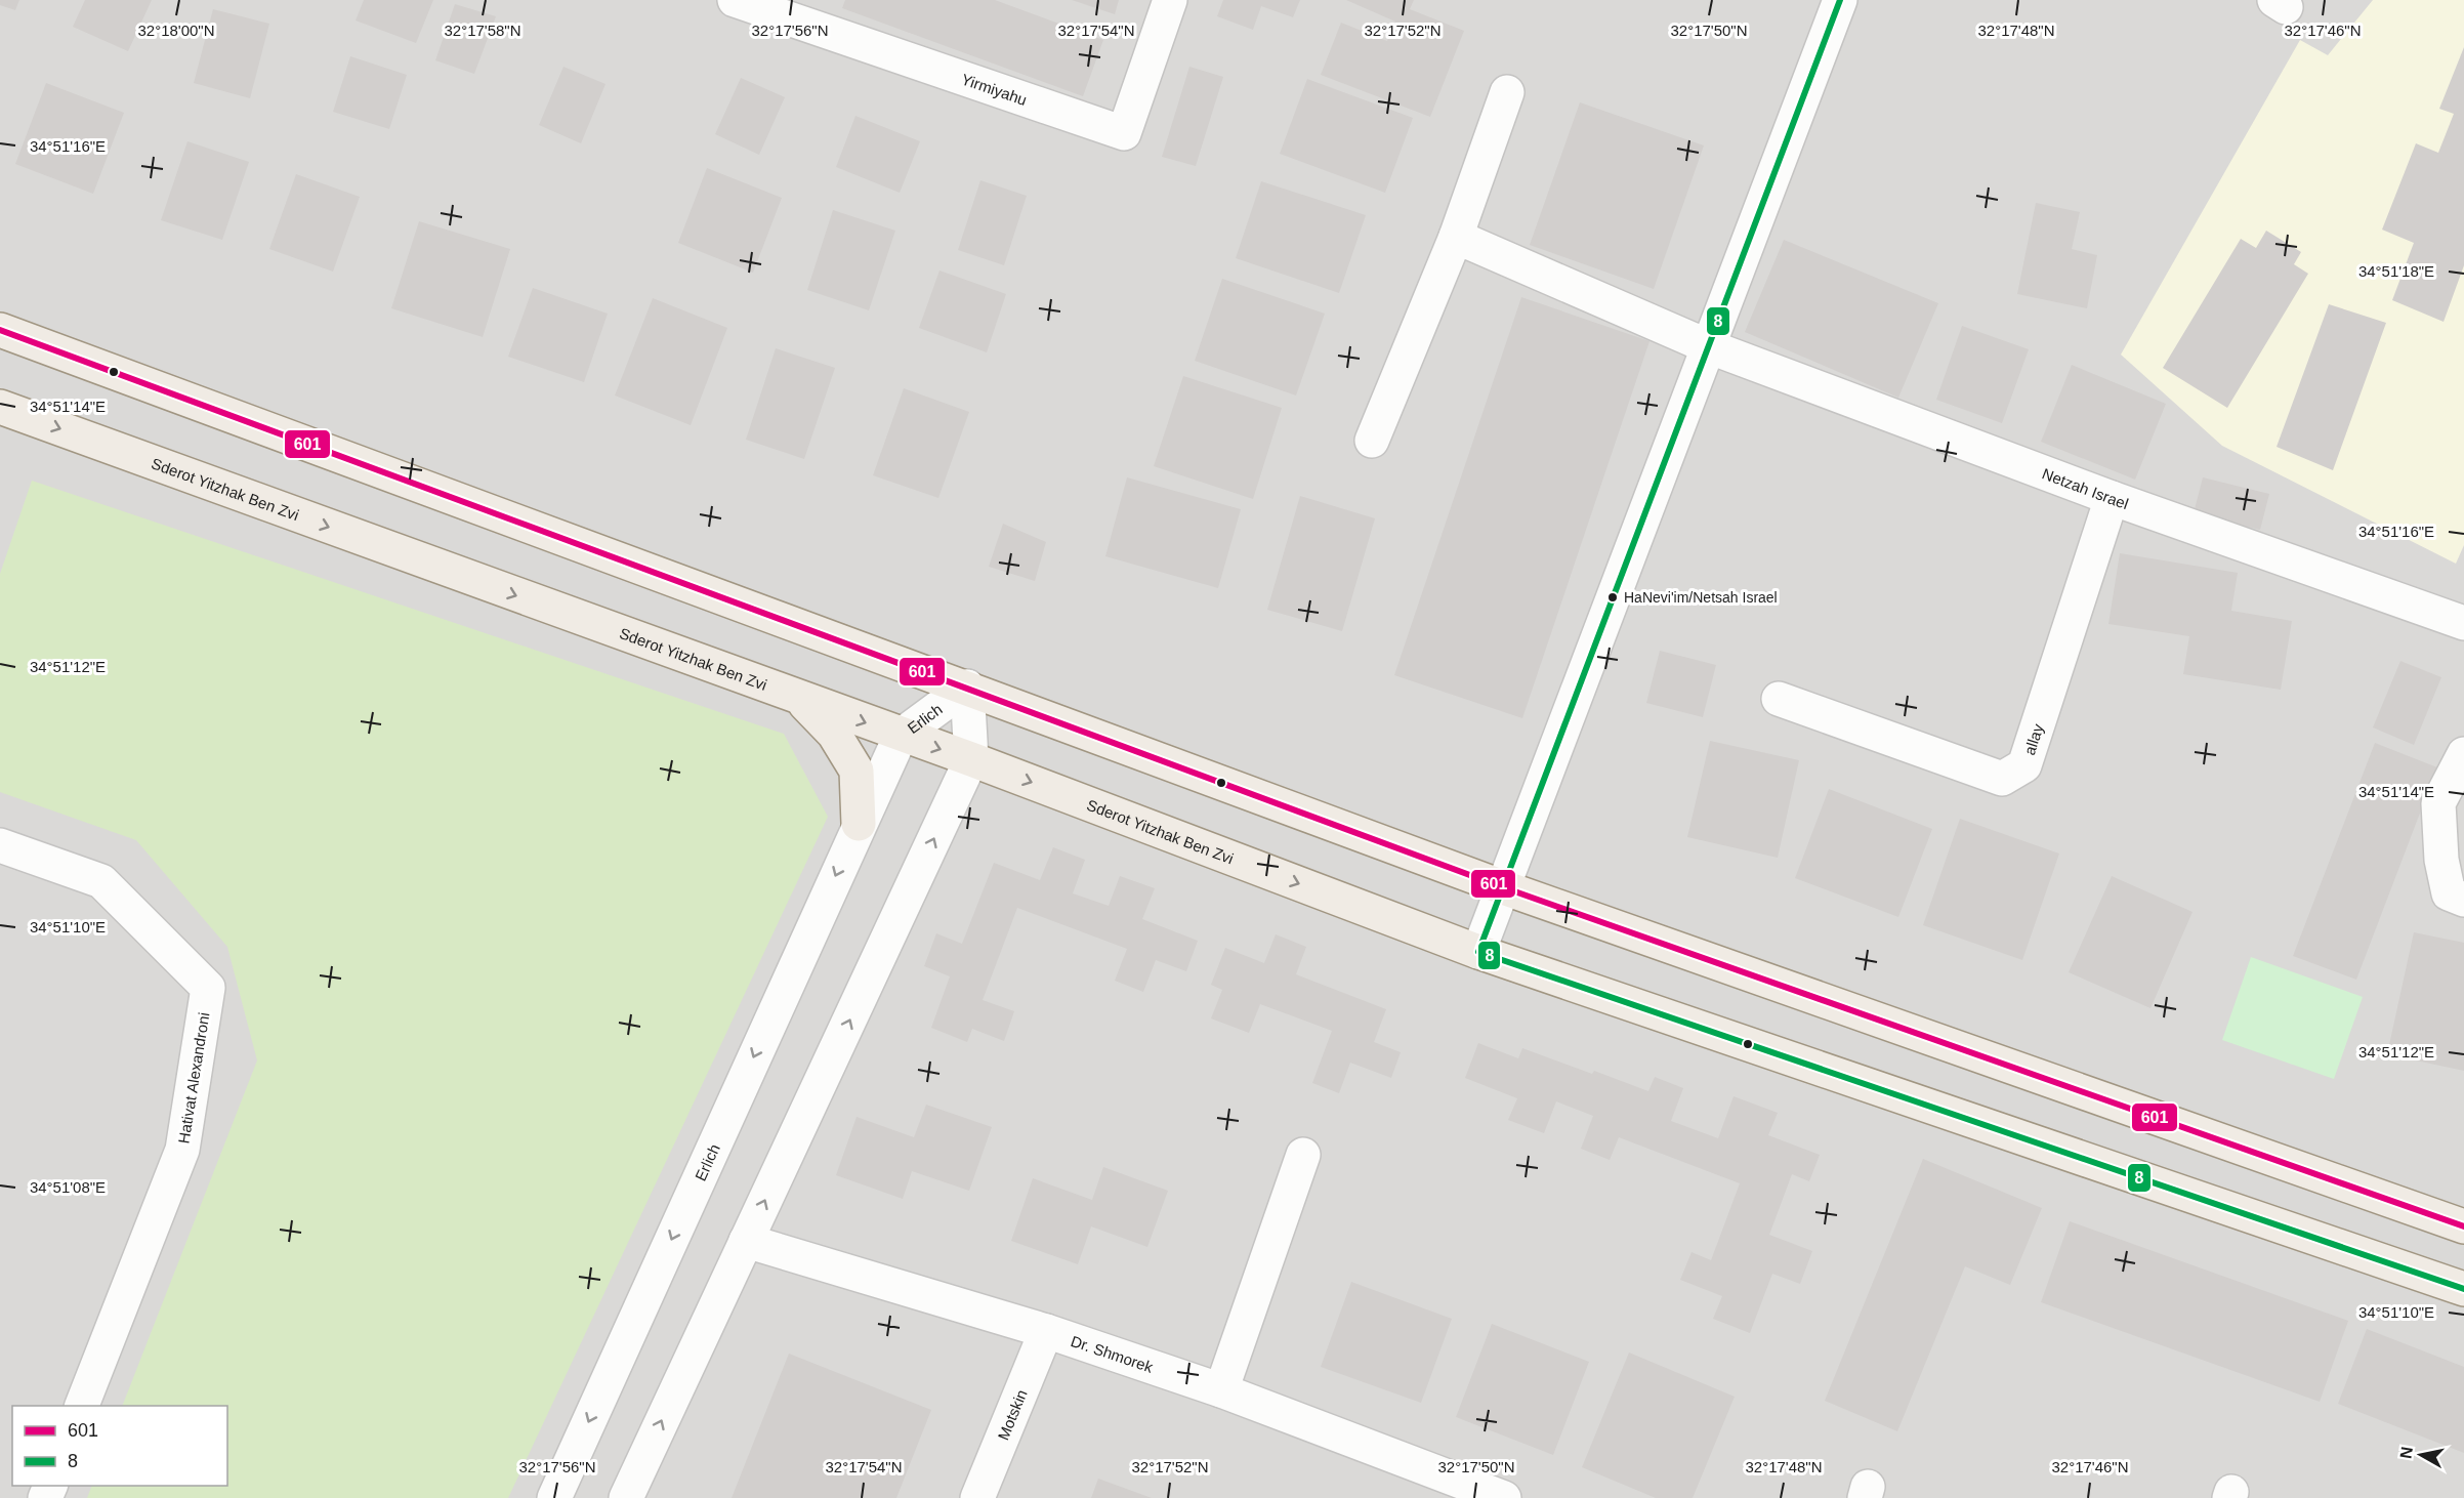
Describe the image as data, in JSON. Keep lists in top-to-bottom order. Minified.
{"streets":{"main road":["Sderot Yitzhak Ben Zvi"],"street":["Yirmiyahu","Netzah Israel","Erlich","allay","Hativat Alexandroni","Dr. Shmorek","Motskin"]},"crossings":[["Netzah Israel","allay"],["Sderot Yitzhak Ben Zvi","Erlich"],["Erlich","Dr. Shmorek"],["Dr. Shmorek","Motskin"]],"places":["HaNevi'im/Netsah Israel"],"lines":["transit line 8","transit line 601"],"legend":["601","8"],"north":"left","coordinates":["32°18'00\"N","32°17'58\"N","32°17'56\"N","32°17'54\"N","32°17'52\"N","32°17'50\"N","32°17'48\"N","32°17'46\"N","34°51'16\"E","34°51'18\"E","34°51'14\"E","34°51'12\"E","34°51'10\"E","34°51'08\"E"]}
